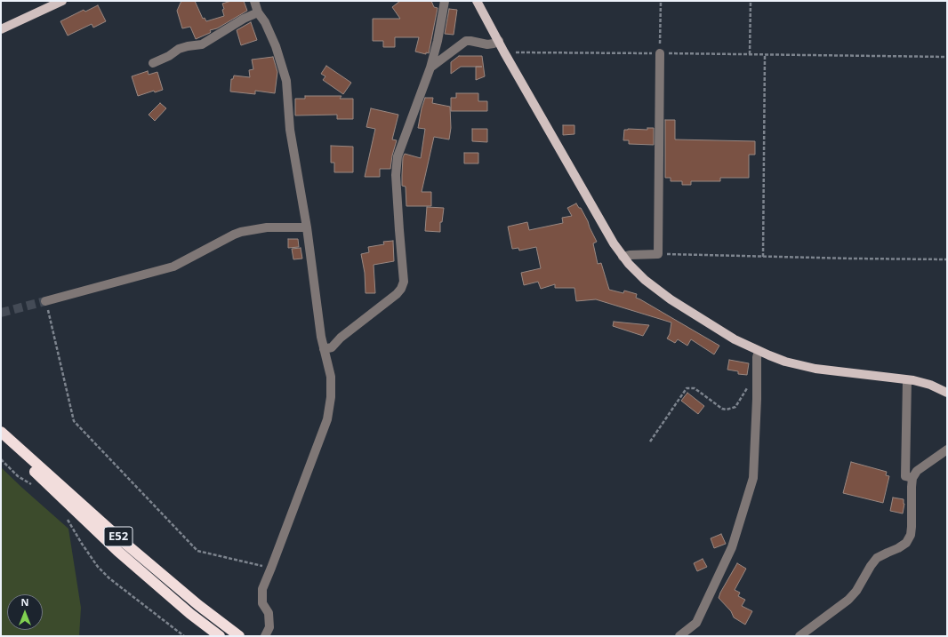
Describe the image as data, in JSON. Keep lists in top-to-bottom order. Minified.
{"streets":{"highway":["E52"]},"north":"top"}
